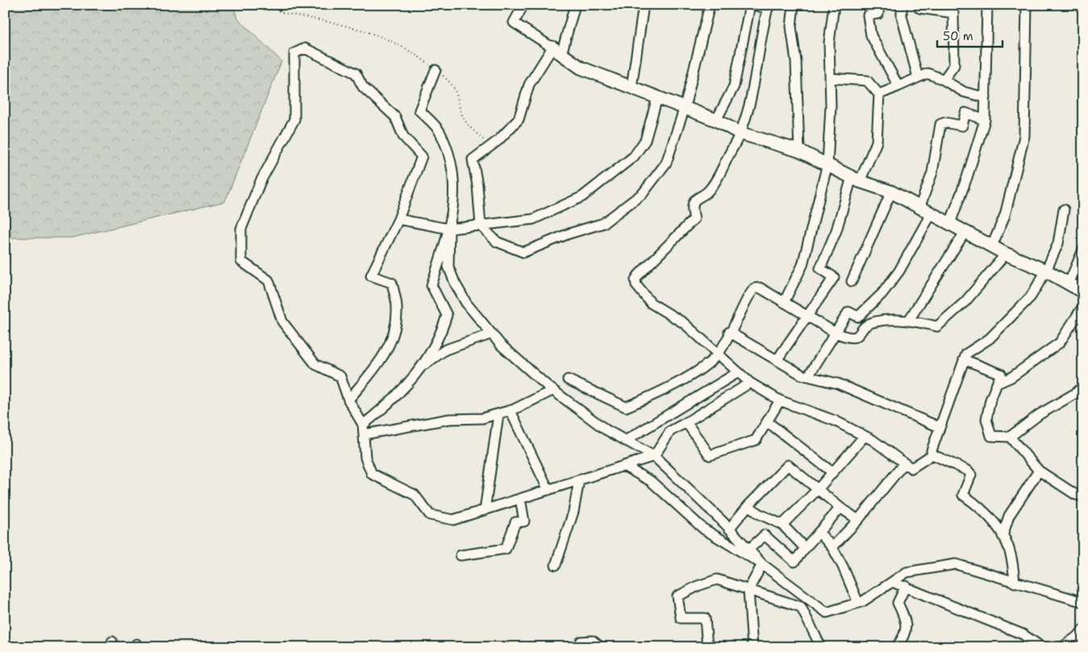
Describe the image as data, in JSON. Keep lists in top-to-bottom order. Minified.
{"scale_bar":"50 m"}
